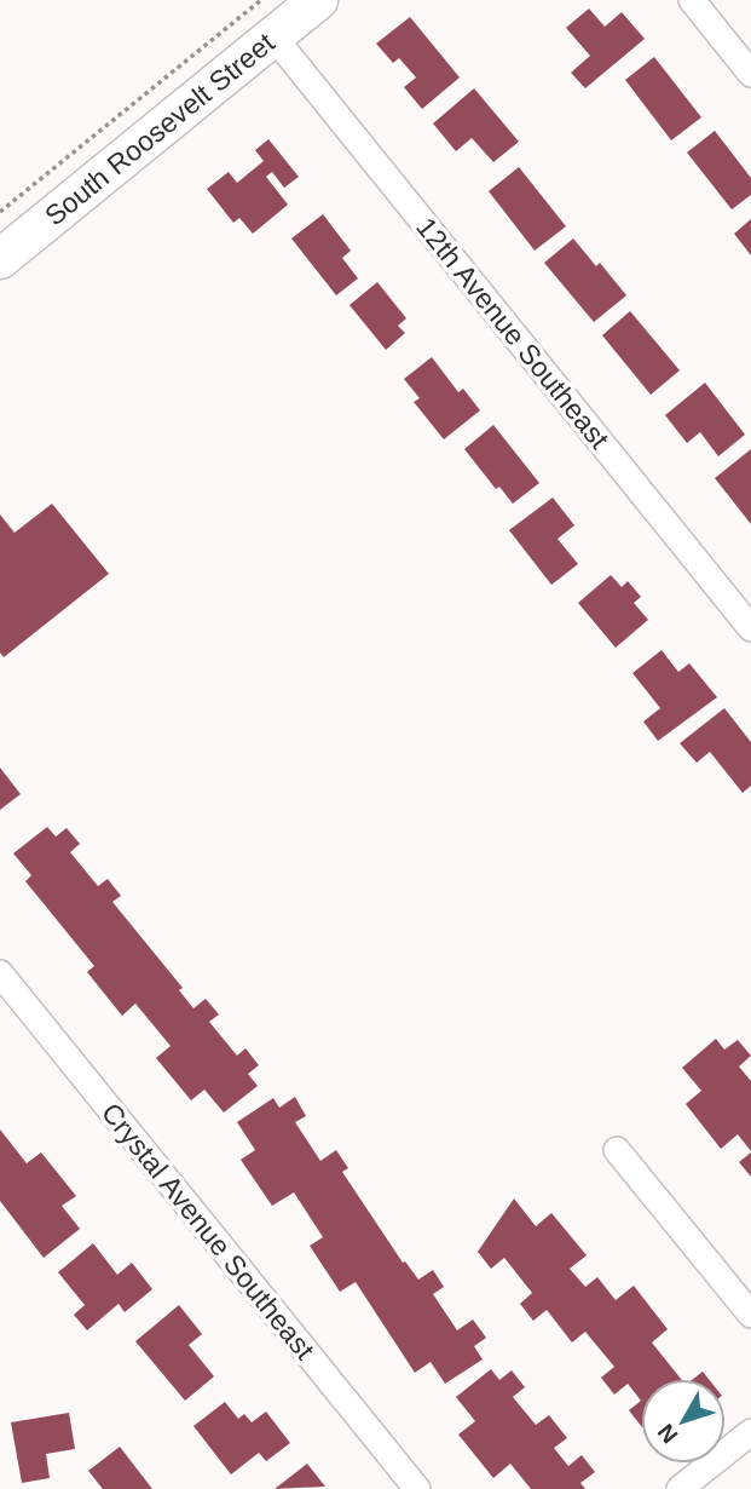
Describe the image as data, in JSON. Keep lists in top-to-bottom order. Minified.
{"streets":{"street":["South Roosevelt Street","12th Avenue Southeast","Crystal Avenue Southeast"]},"crossings":[["South Roosevelt Street","12th Avenue Southeast"]],"north":"bottom left"}
